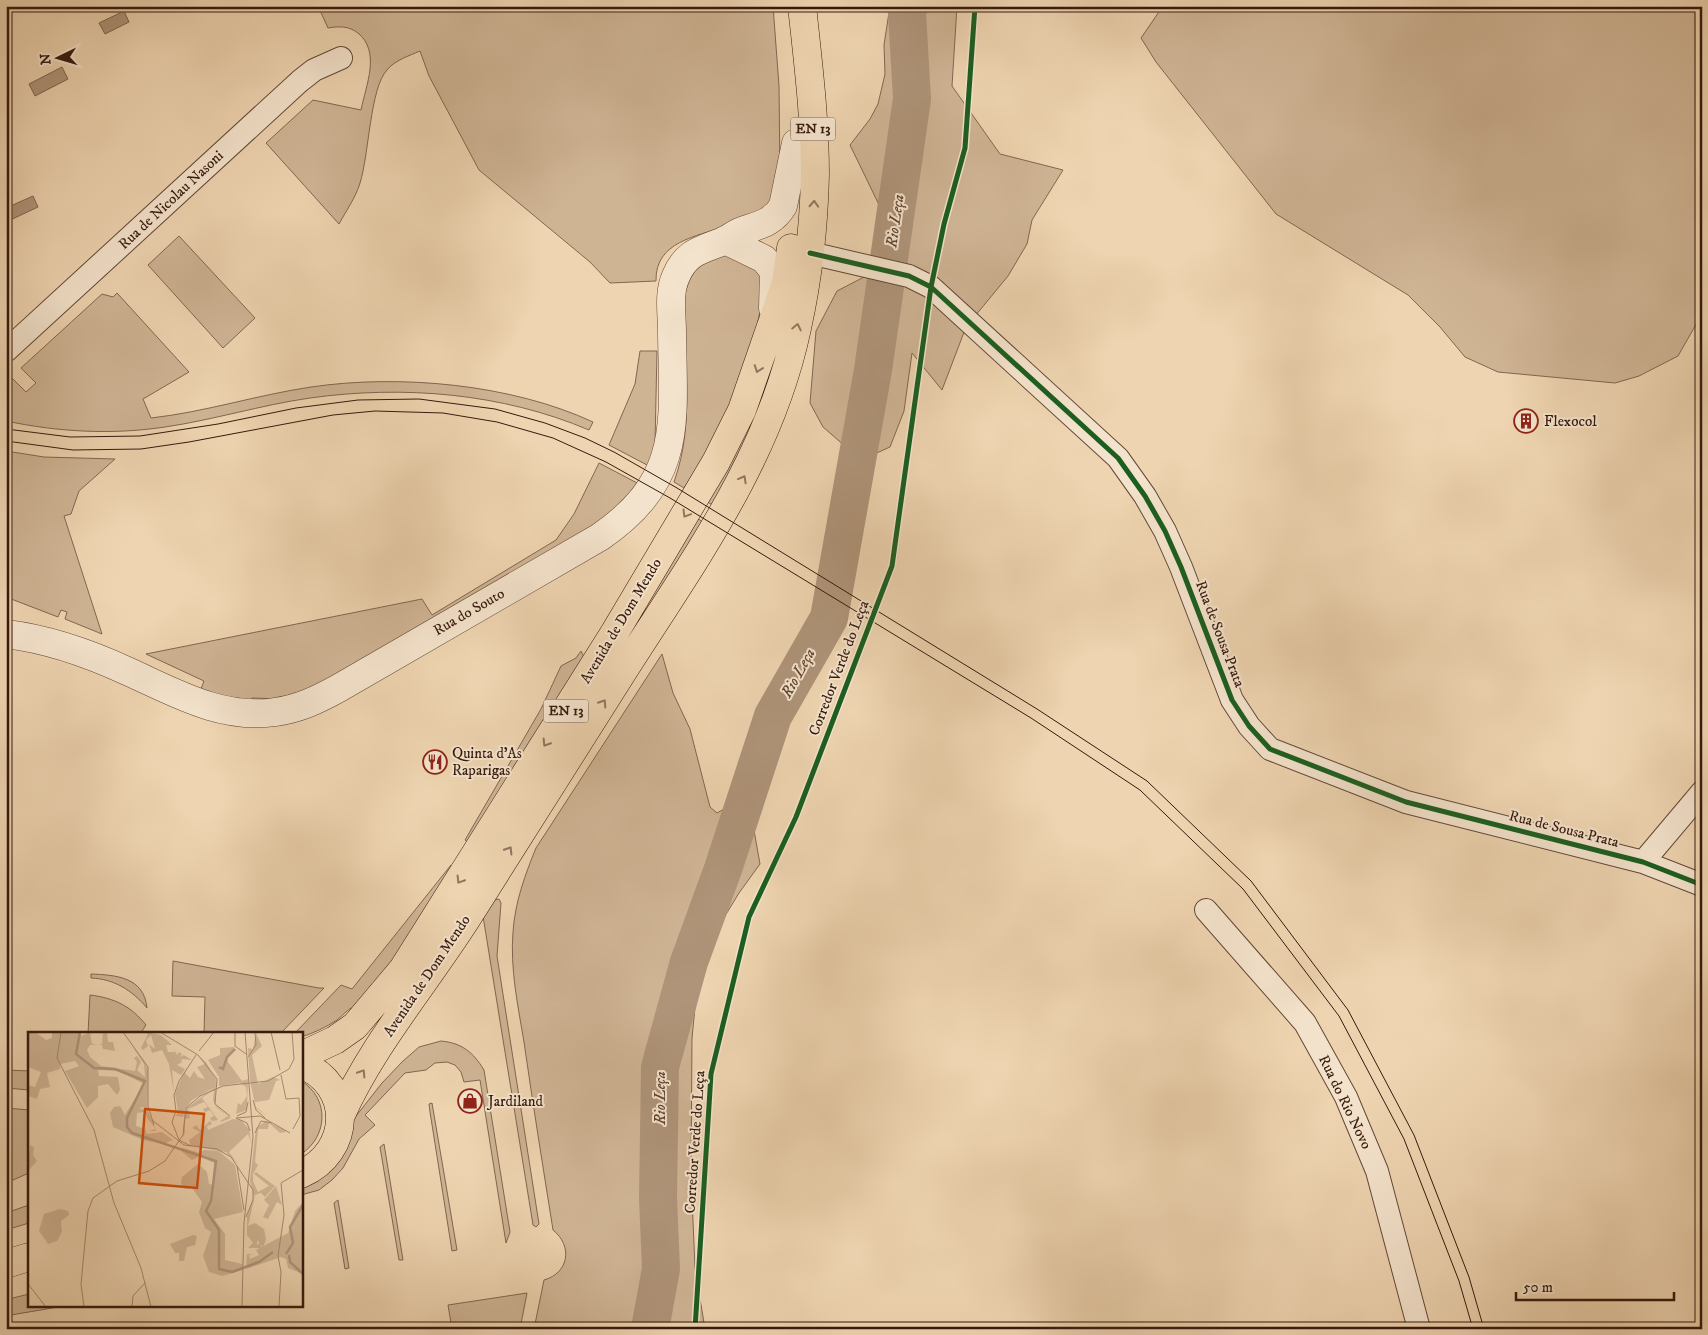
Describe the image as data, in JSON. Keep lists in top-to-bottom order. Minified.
{"streets":{"main road":["EN 13","Avenida de Dom Mendo"],"street":["Rua de Nicolau Nasoni","Rua do Souto","Rua de Sousa Prata","Rua do Rio Novo"],"cycle path":["Corredor Verde do Leça"]},"crossings":[["EN 13","Rua do Souto"],["EN 13","Avenida de Dom Mendo"],["EN 13","Rua de Sousa Prata"],["Rua do Souto","Avenida de Dom Mendo"],["Avenida de Dom Mendo","Rua de Sousa Prata"]],"water":["Rio Leça"],"places":{"building":["Flexocol"],"restaurant":["Quinta d'As Raparigas"],"shop":["Jardiland"]},"scale_bar":"50 m","north":"left"}
